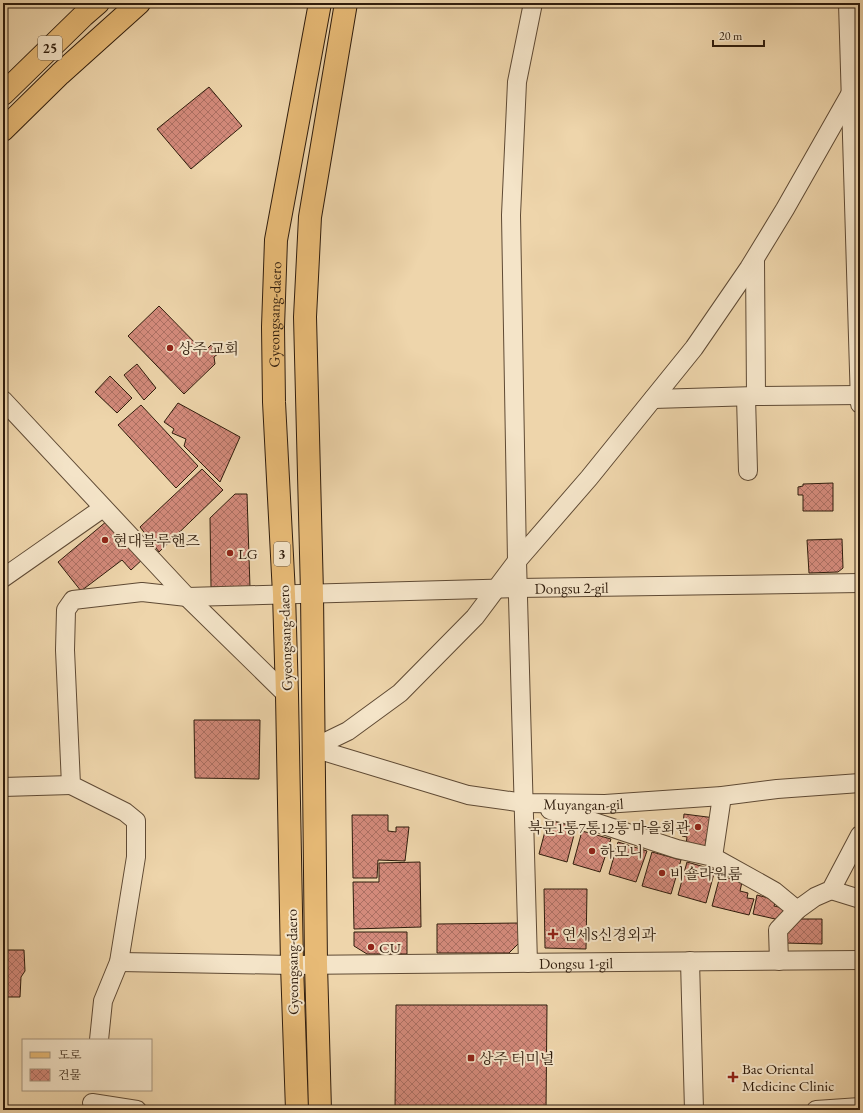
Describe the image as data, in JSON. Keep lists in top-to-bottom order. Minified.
{"streets":{"main road":["25","Gyeongsang-daero","3"],"street":["Dongsu 2-gil","Muyangan-gil","Dongsu 1-gil"]},"crossings":[["Gyeongsang-daero","Dongsu 2-gil"],["Gyeongsang-daero","Muyangan-gil"],["Gyeongsang-daero","Dongsu 1-gil"]],"places":{"other":["상주 교회","현대블루핸즈","LG","북문1통7통12통 마을회관","하모니","비숄라원룸","CU"],"health":["연세S신경외과","Bae Oriental Medicine Clinic"],"transit":["상주 터미널"]},"legend":["도로","건물"],"scale_bar":"20 m"}
